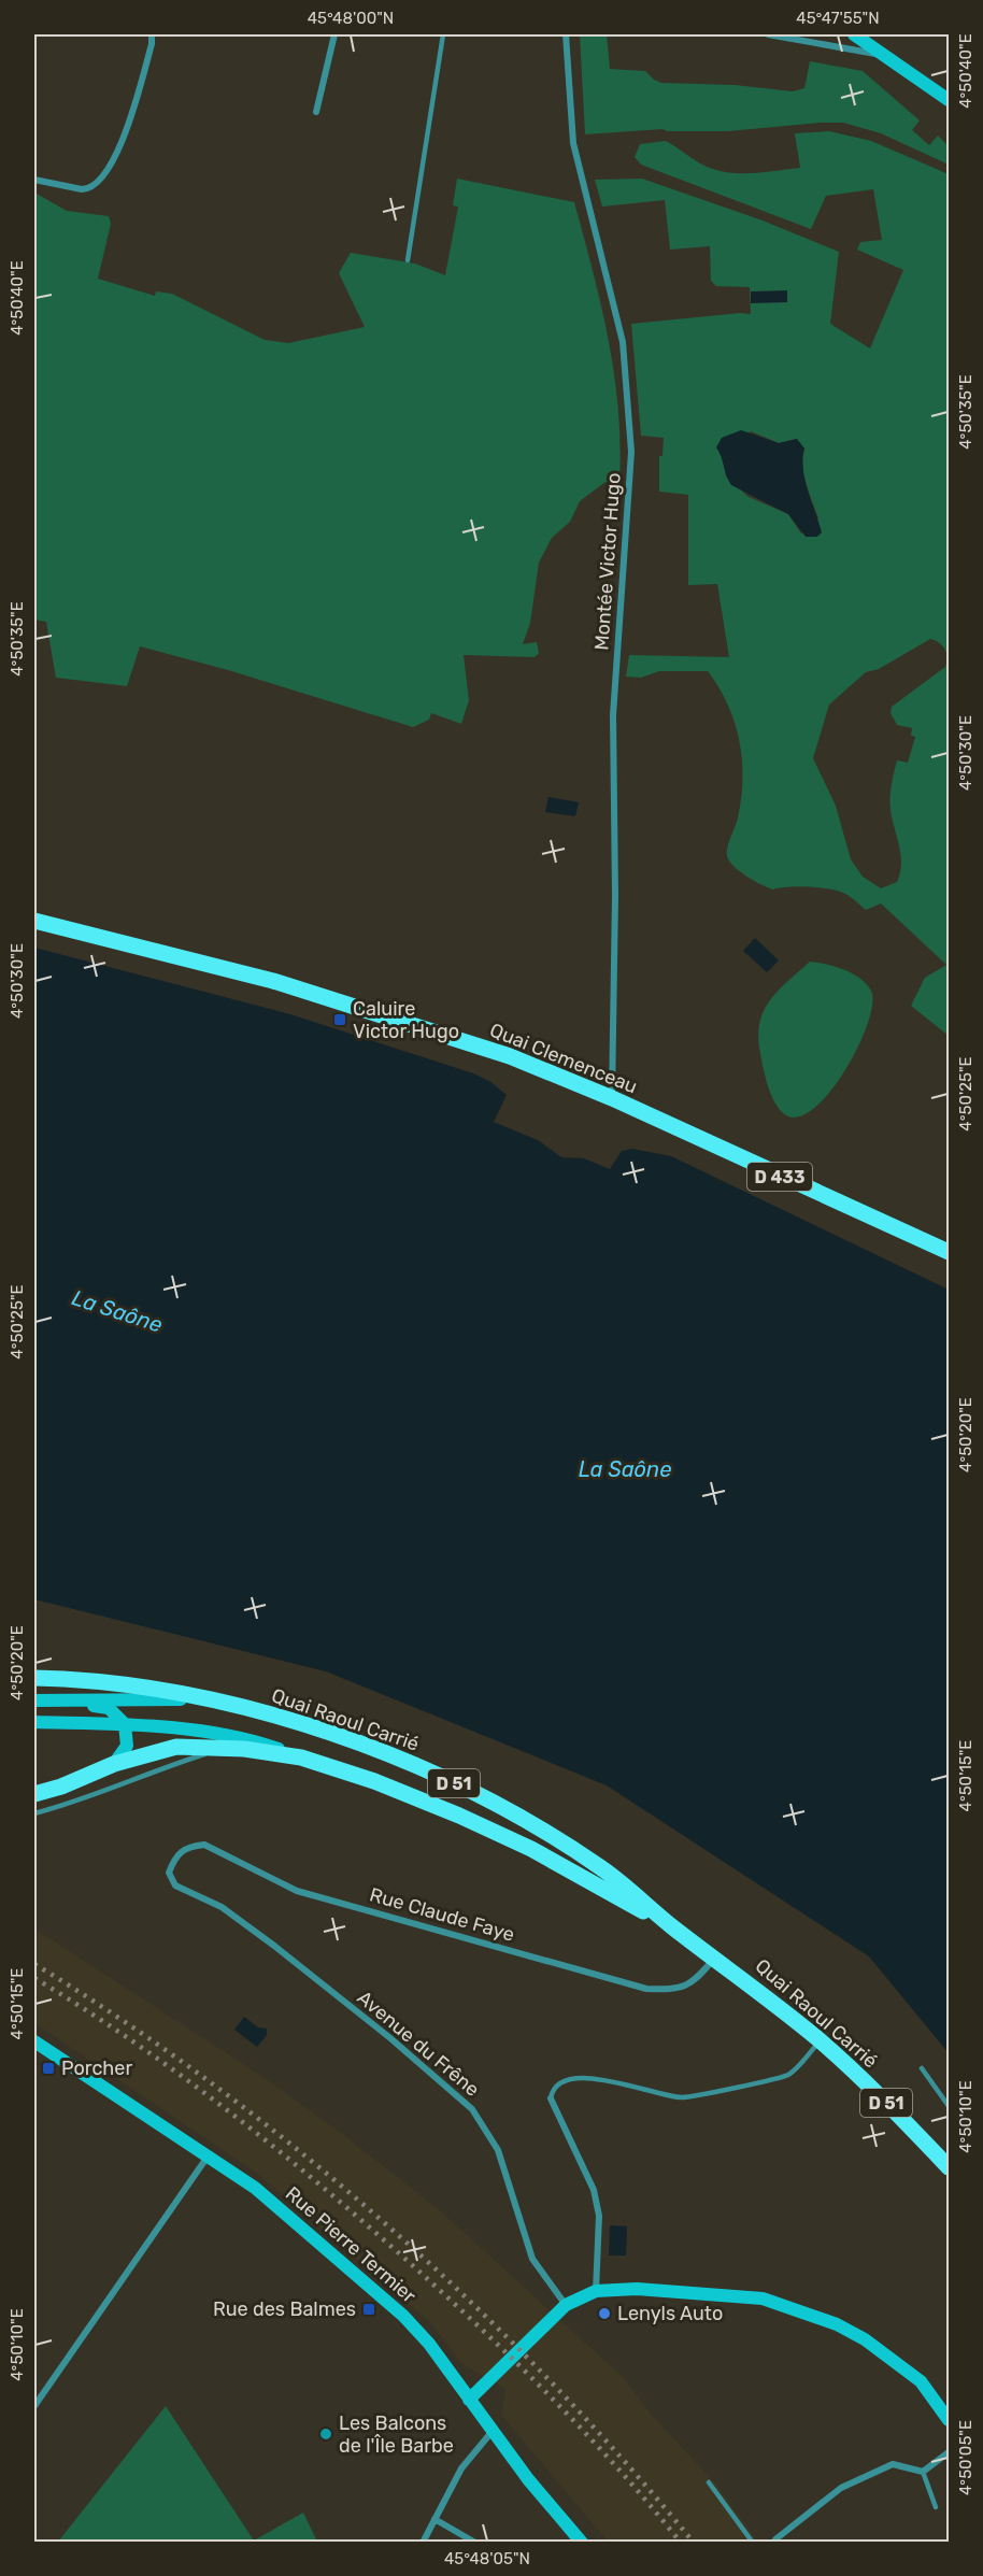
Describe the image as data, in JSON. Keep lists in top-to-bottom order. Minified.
{"streets":{"main road":["Quai Clemenceau","D 433","Quai Raoul Carrié","D 51"],"street":["Montée Victor Hugo","Rue Claude Faye","Avenue du Frêne","Rue Pierre Termier"]},"crossings":[["Montée Victor Hugo","Quai Clemenceau"],["Quai Raoul Carrié","Rue Claude Faye"],["Rue Claude Faye","Avenue du Frêne"]],"water":["La Saône"],"places":{"transit":["Caluire Victor Hugo","Porcher","Rue des Balmes"],"other":["Lenyls Auto","Les Balcons de l'Île Barbe"]},"coordinates":["45°48'00\"N","45°47'55\"N","4°50'40\"E","4°50'35\"E","4°50'30\"E","4°50'25\"E","4°50'20\"E","4°50'15\"E","4°50'10\"E","4°50'05\"E","45°48'05\"N"]}
